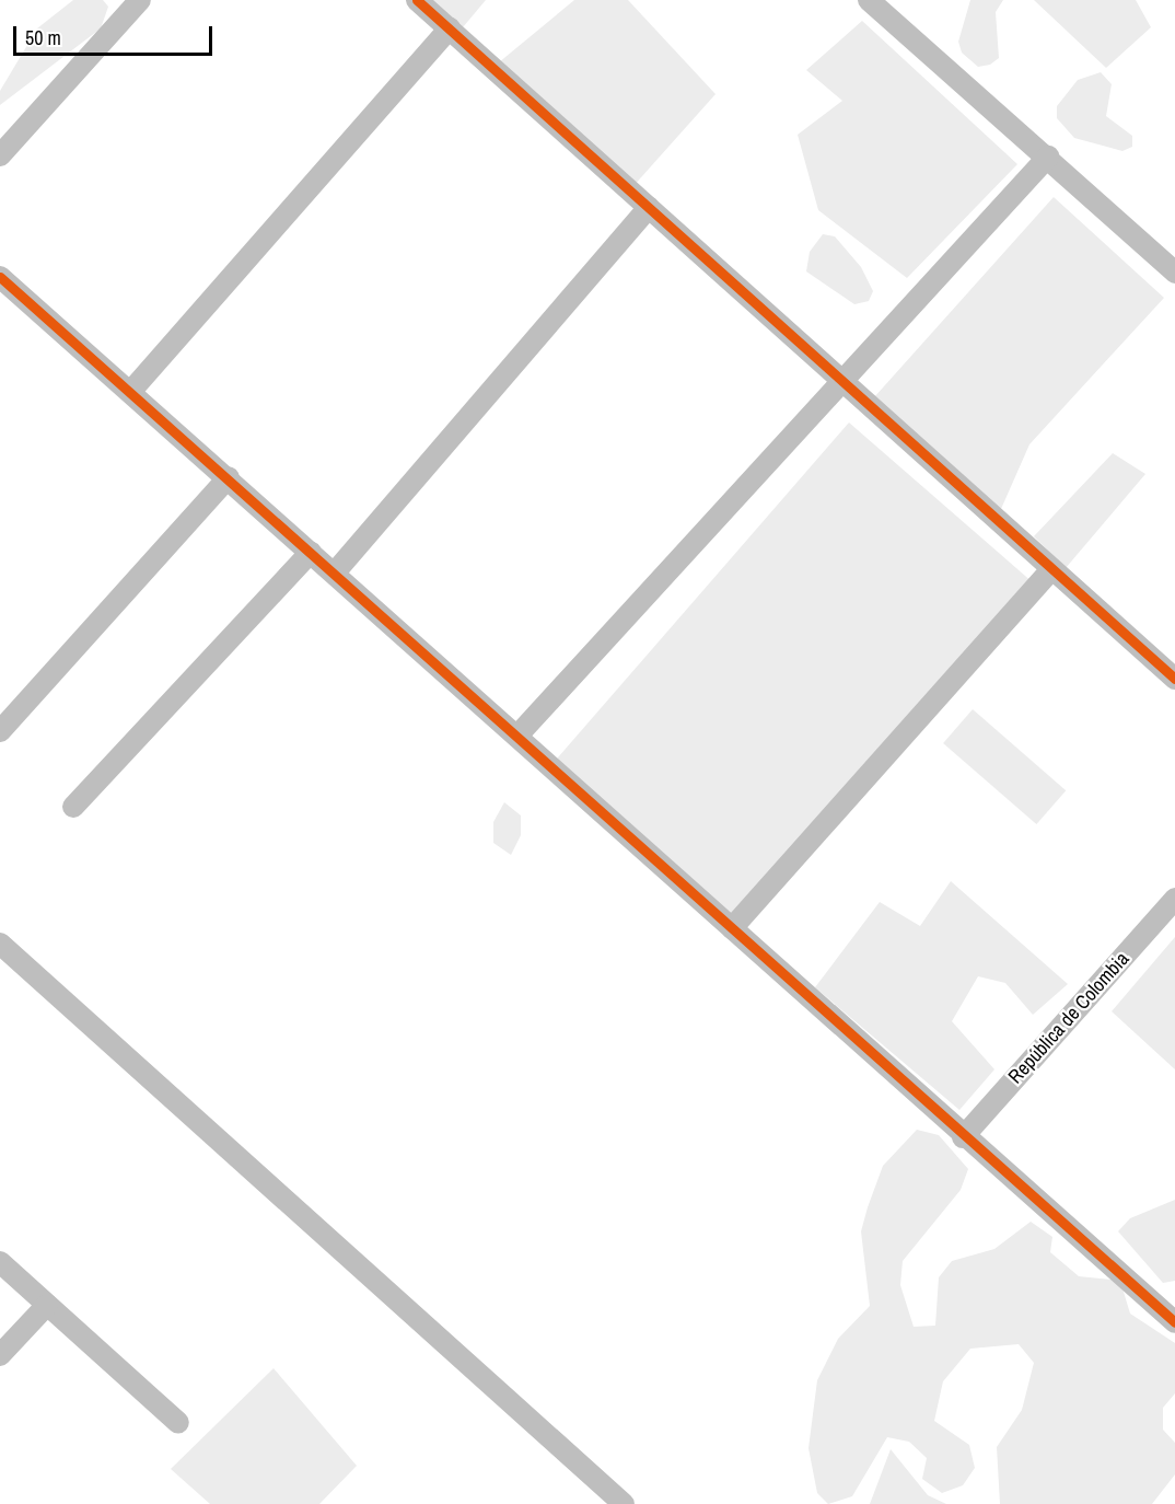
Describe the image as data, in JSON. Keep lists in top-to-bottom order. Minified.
{"streets":{"street":["República de Colombia"]},"scale_bar":"50 m"}
